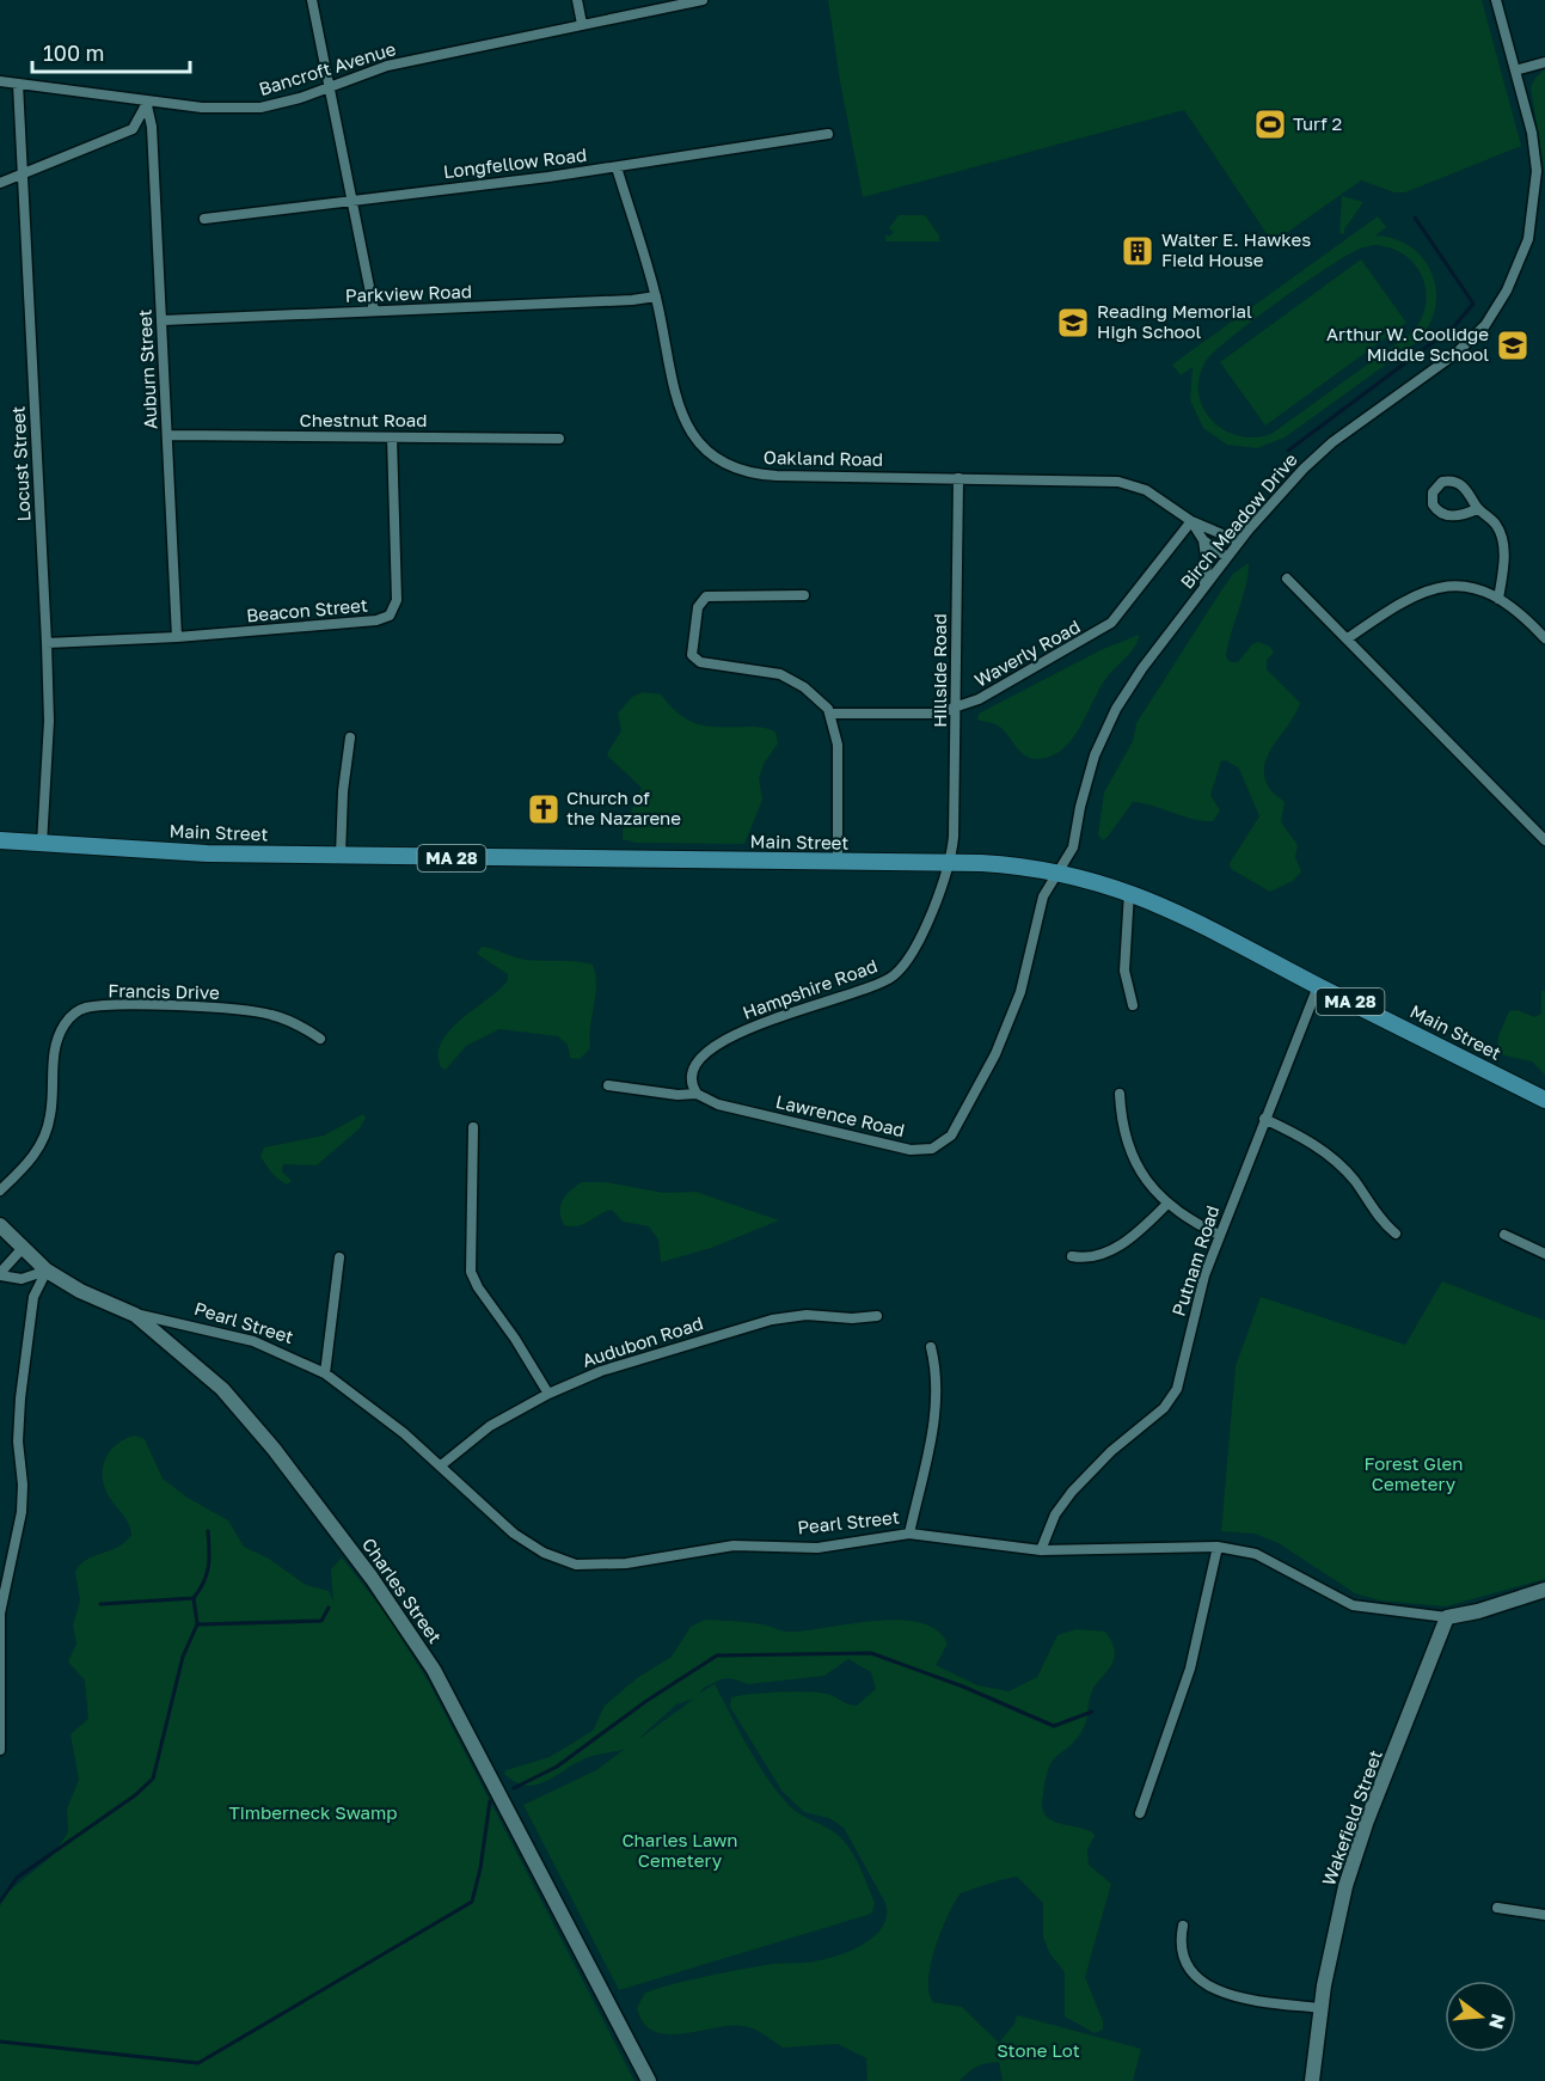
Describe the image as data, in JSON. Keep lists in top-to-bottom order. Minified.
{"streets":{"main road":["Main Street","MA 28"],"street":["Bancroft Avenue","Longfellow Road","Parkview Road","Auburn Street","Chestnut Road","Oakland Road","Locust Street","Birch Meadow Drive","Beacon Street","Waverly Road","Hillside Road","Hampshire Road","Francis Drive","Lawrence Road","Putnam Road","Pearl Street","Audubon Road","Charles Street","Wakefield Street"]},"crossings":[["Bancroft Avenue","Auburn Street"],["Bancroft Avenue","Locust Street"],["Longfellow Road","Oakland Road"],["Parkview Road","Auburn Street"],["Parkview Road","Oakland Road"],["Auburn Street","Chestnut Road"],["Auburn Street","Beacon Street"],["Chestnut Road","Beacon Street"],["Oakland Road","Birch Meadow Drive"],["Oakland Road","Waverly Road"],["Oakland Road","Hillside Road"],["Locust Street","Beacon Street"],["Locust Street","Main Street"],["Birch Meadow Drive","Main Street"],["Birch Meadow Drive","Lawrence Road"],["Waverly Road","Hillside Road"],["Hillside Road","Main Street"],["Hillside Road","Hampshire Road"],["Main Street","Hampshire Road"],["Main Street","Lawrence Road"],["Main Street","Putnam Road"],["Hampshire Road","Lawrence Road"],["Putnam Road","Pearl Street"],["Pearl Street","Audubon Road"],["Pearl Street","Charles Street"],["Pearl Street","Wakefield Street"]],"parks":["Forest Glen Cemetery","Timberneck Swamp","Charles Lawn Cemetery","Stone Lot"],"places":{"sports":["Turf 2"],"building":["Walter E. Hawkes Field House"],"school or university":["Reading Memorial High School","Arthur W. Coolidge Middle School"],"church":["Church of the Nazarene"]},"scale_bar":"100 m","north":"right"}
